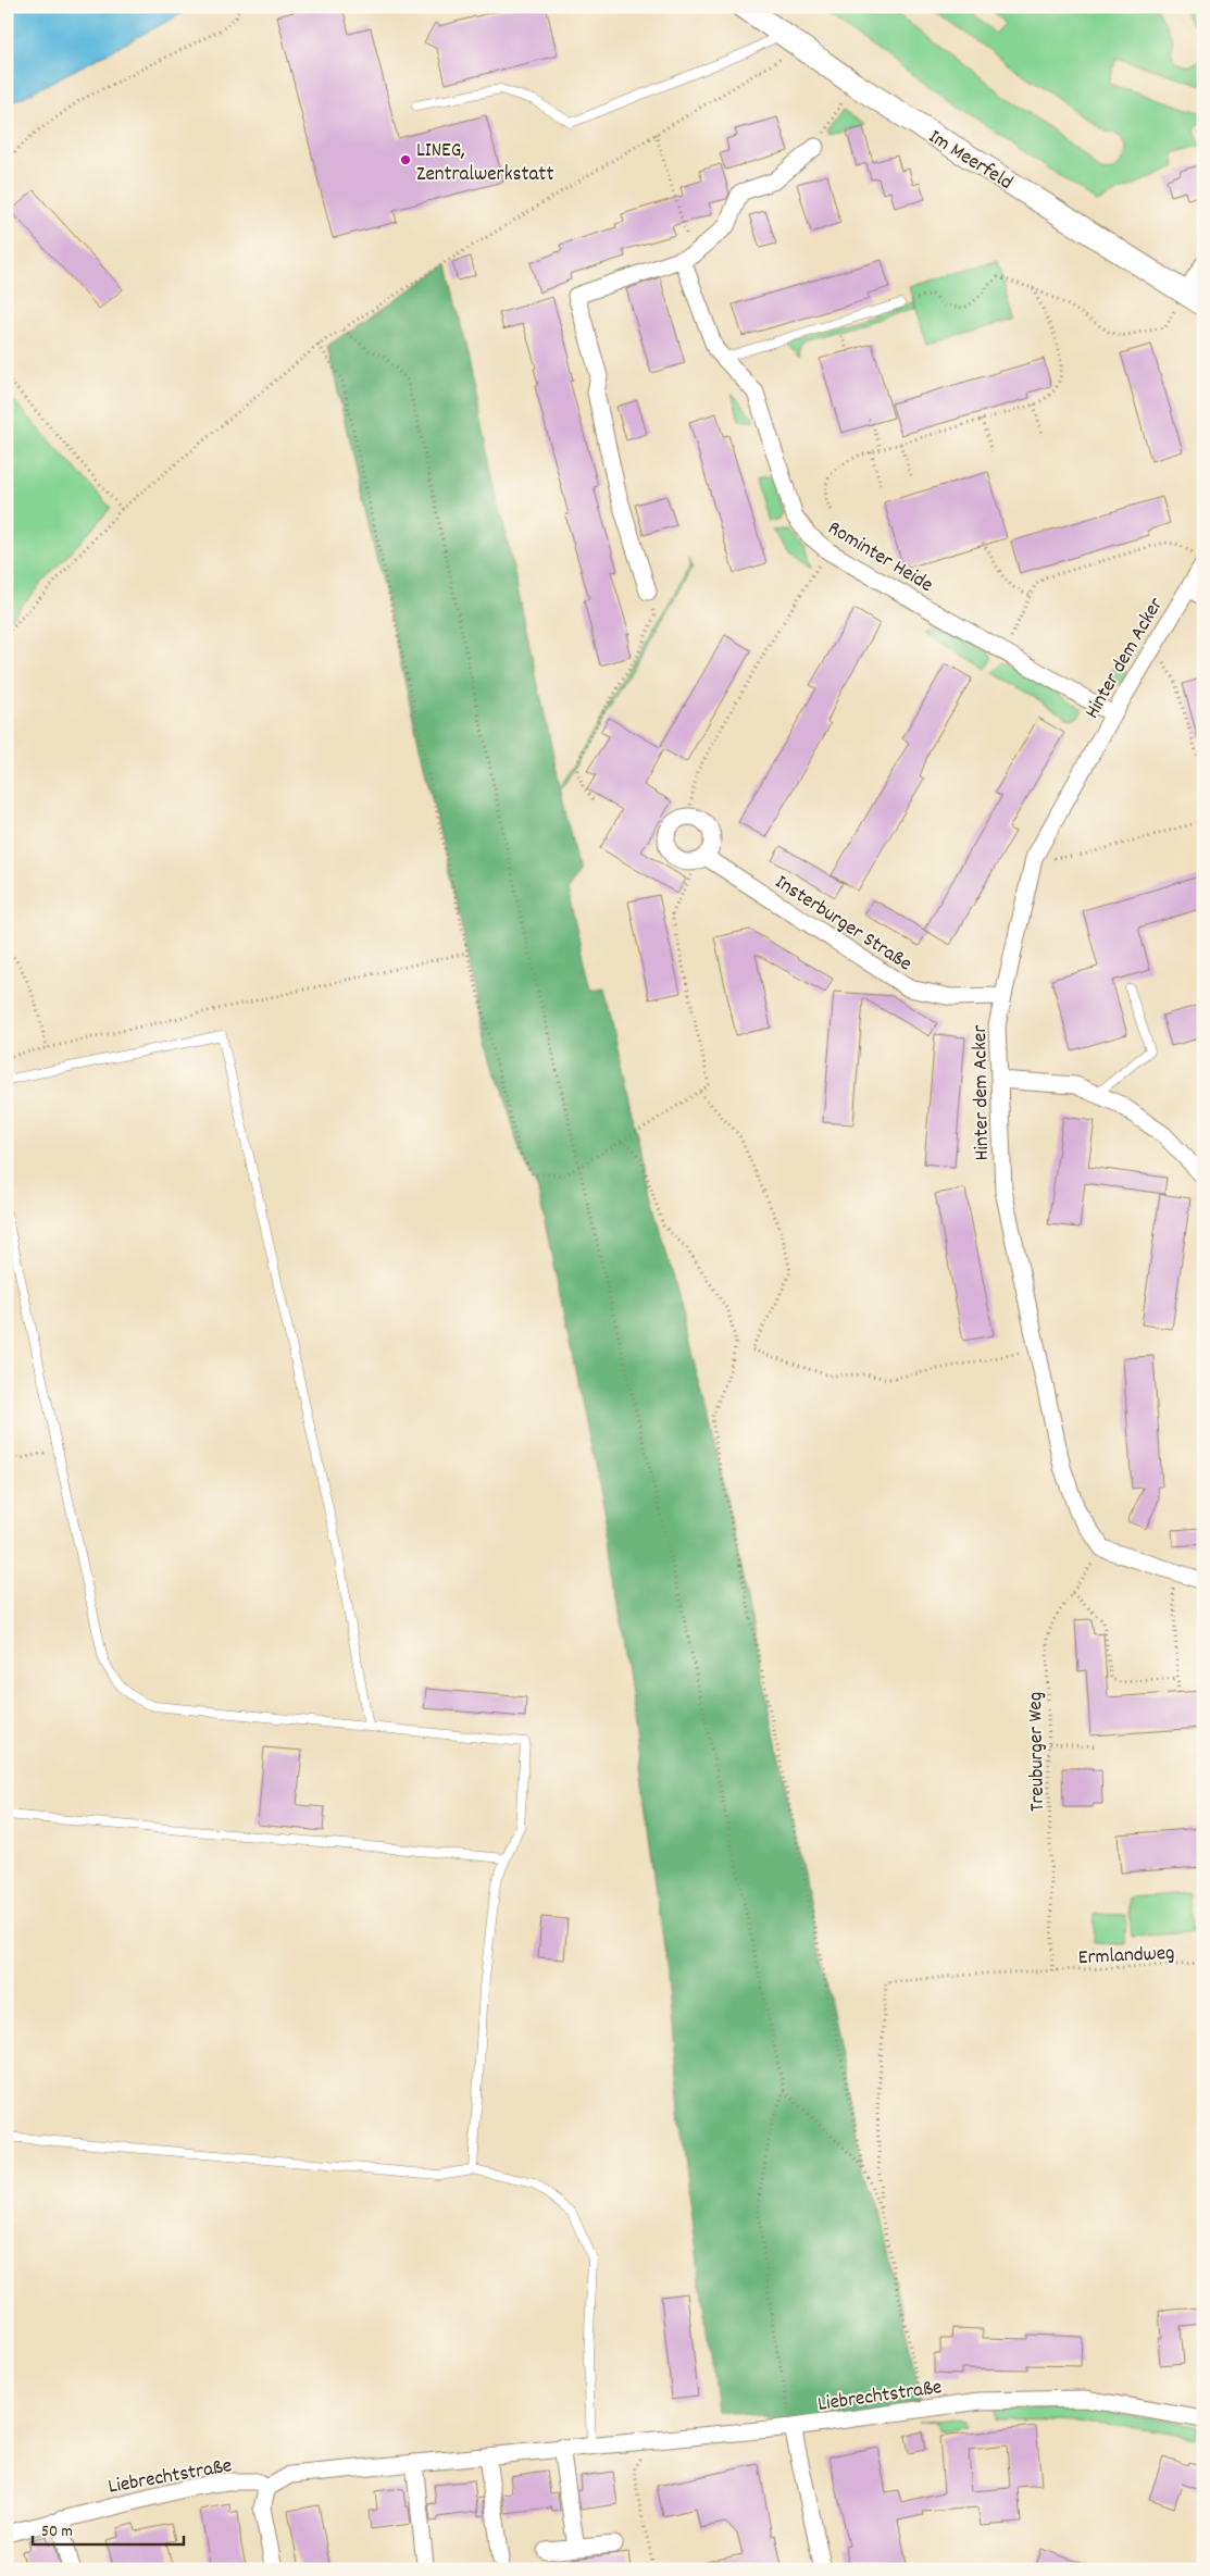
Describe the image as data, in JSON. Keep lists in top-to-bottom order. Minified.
{"streets":{"street":["Im Meerfeld","Rominter Heide","Hinter dem Acker","Insterburger Straße","Liebrechtstraße"],"path":["Treuburger Weg","Ermlandweg"]},"crossings":[["Rominter Heide","Hinter dem Acker"],["Hinter dem Acker","Insterburger Straße"],["Hinter dem Acker","Treuburger Weg"],["Treuburger Weg","Ermlandweg"]],"places":["LINEG, Zentralwerkstatt"],"scale_bar":"50 m"}
